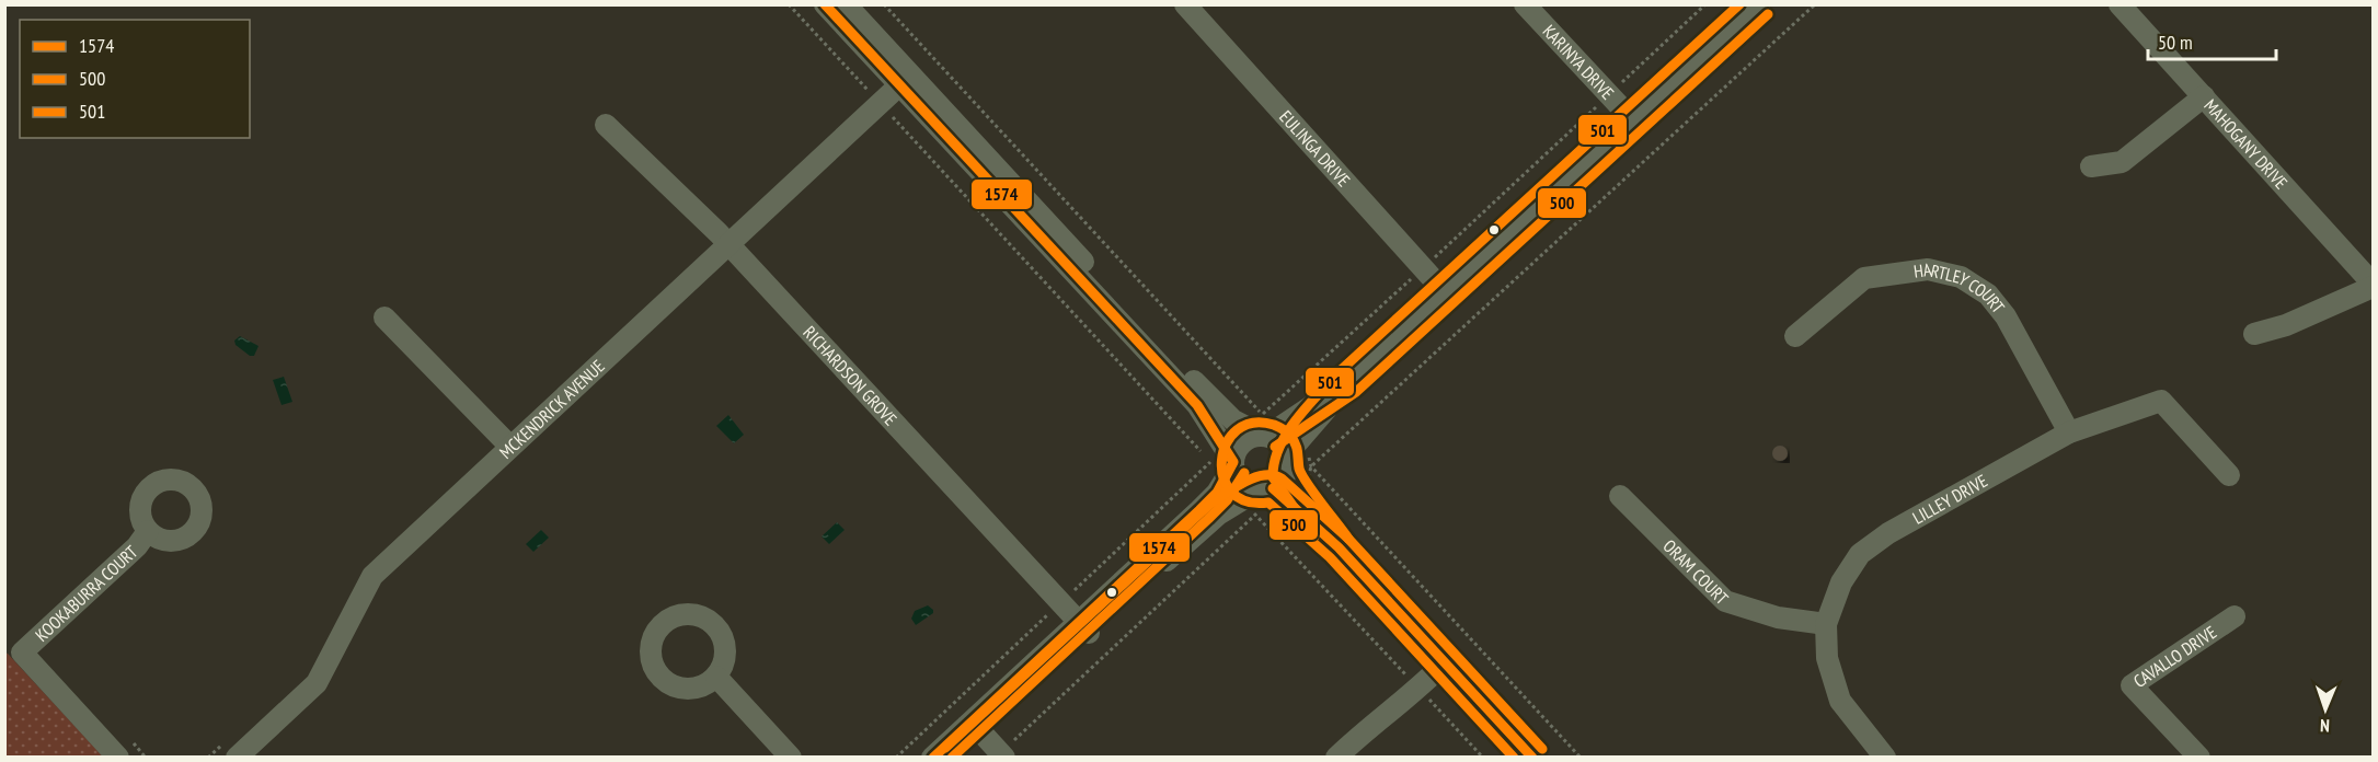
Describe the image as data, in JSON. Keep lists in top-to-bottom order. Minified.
{"streets":{"street":["KARINYA DRIVE","MAHOGANY DRIVE","EULINGA DRIVE","HARTLEY COURT","RICHARDSON GROVE","MCKENDRICK AVENUE","LILLEY DRIVE","ORAM COURT","KOOKABURRA COURT","CAVALLO DRIVE"]},"crossings":[["HARTLEY COURT","LILLEY DRIVE"],["RICHARDSON GROVE","MCKENDRICK AVENUE"],["LILLEY DRIVE","ORAM COURT"]],"lines":["transit line 1574","transit line 501","transit line 500"],"legend":["1574","500","501"],"scale_bar":"50 m","north":"bottom"}
